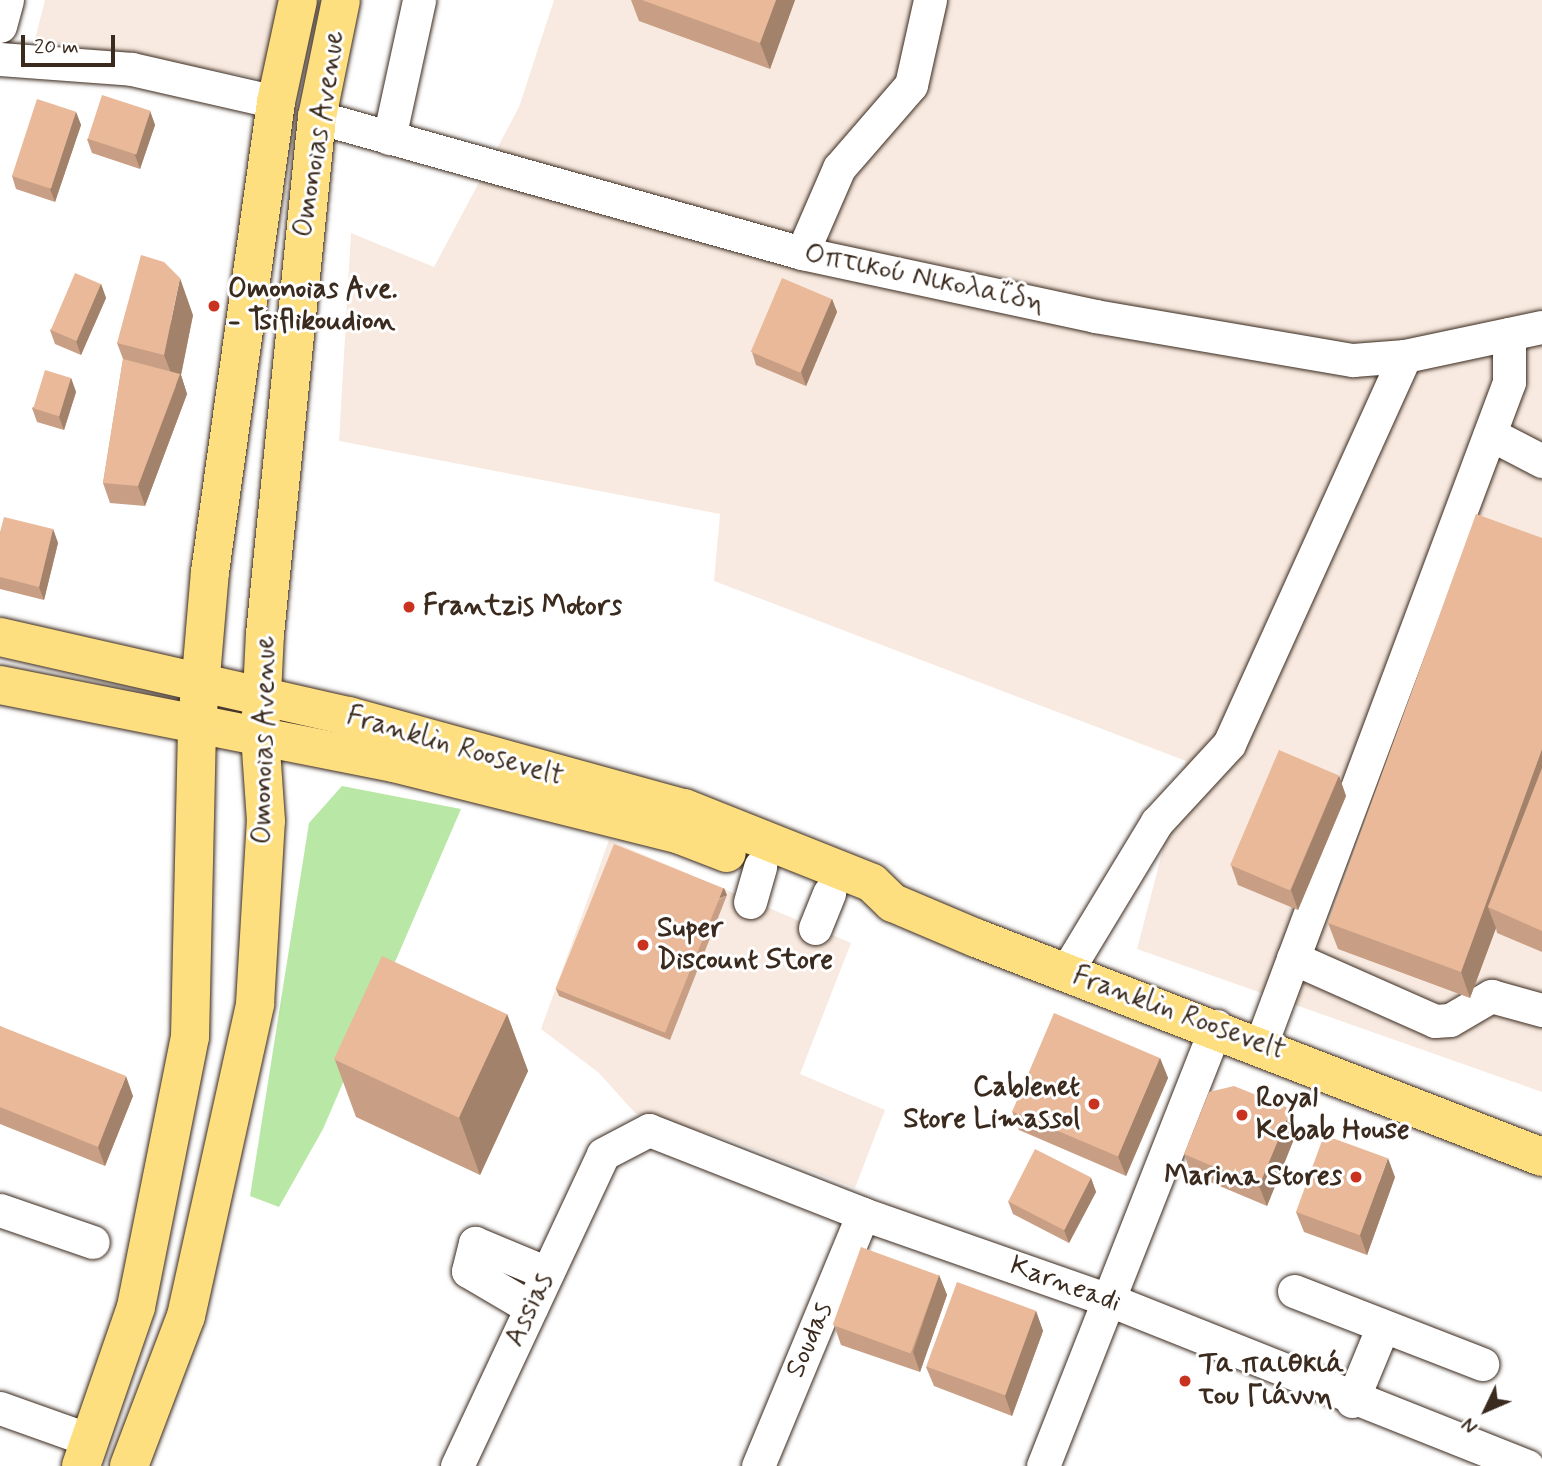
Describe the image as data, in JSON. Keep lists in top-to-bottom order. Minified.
{"streets":{"main road":["Omonoias Avenue","Franklin Roosevelt"],"street":["Οπτικού Νικολαΐδη","Karneadi","Assias","Soudas"]},"crossings":[["Omonoias Avenue","Οπτικού Νικολαΐδη"],["Omonoias Avenue","Franklin Roosevelt"],["Karneadi","Assias"],["Karneadi","Soudas"]],"places":["Omonoias Ave. - Tsiflikoudion","Frantzis Motors","Super Discount Store","Cablenet Store Limassol","Royal Kebab House","Marina Stores","Τα παιθκιά του Γιάννη"],"scale_bar":"20 m","north":"bottom left"}
